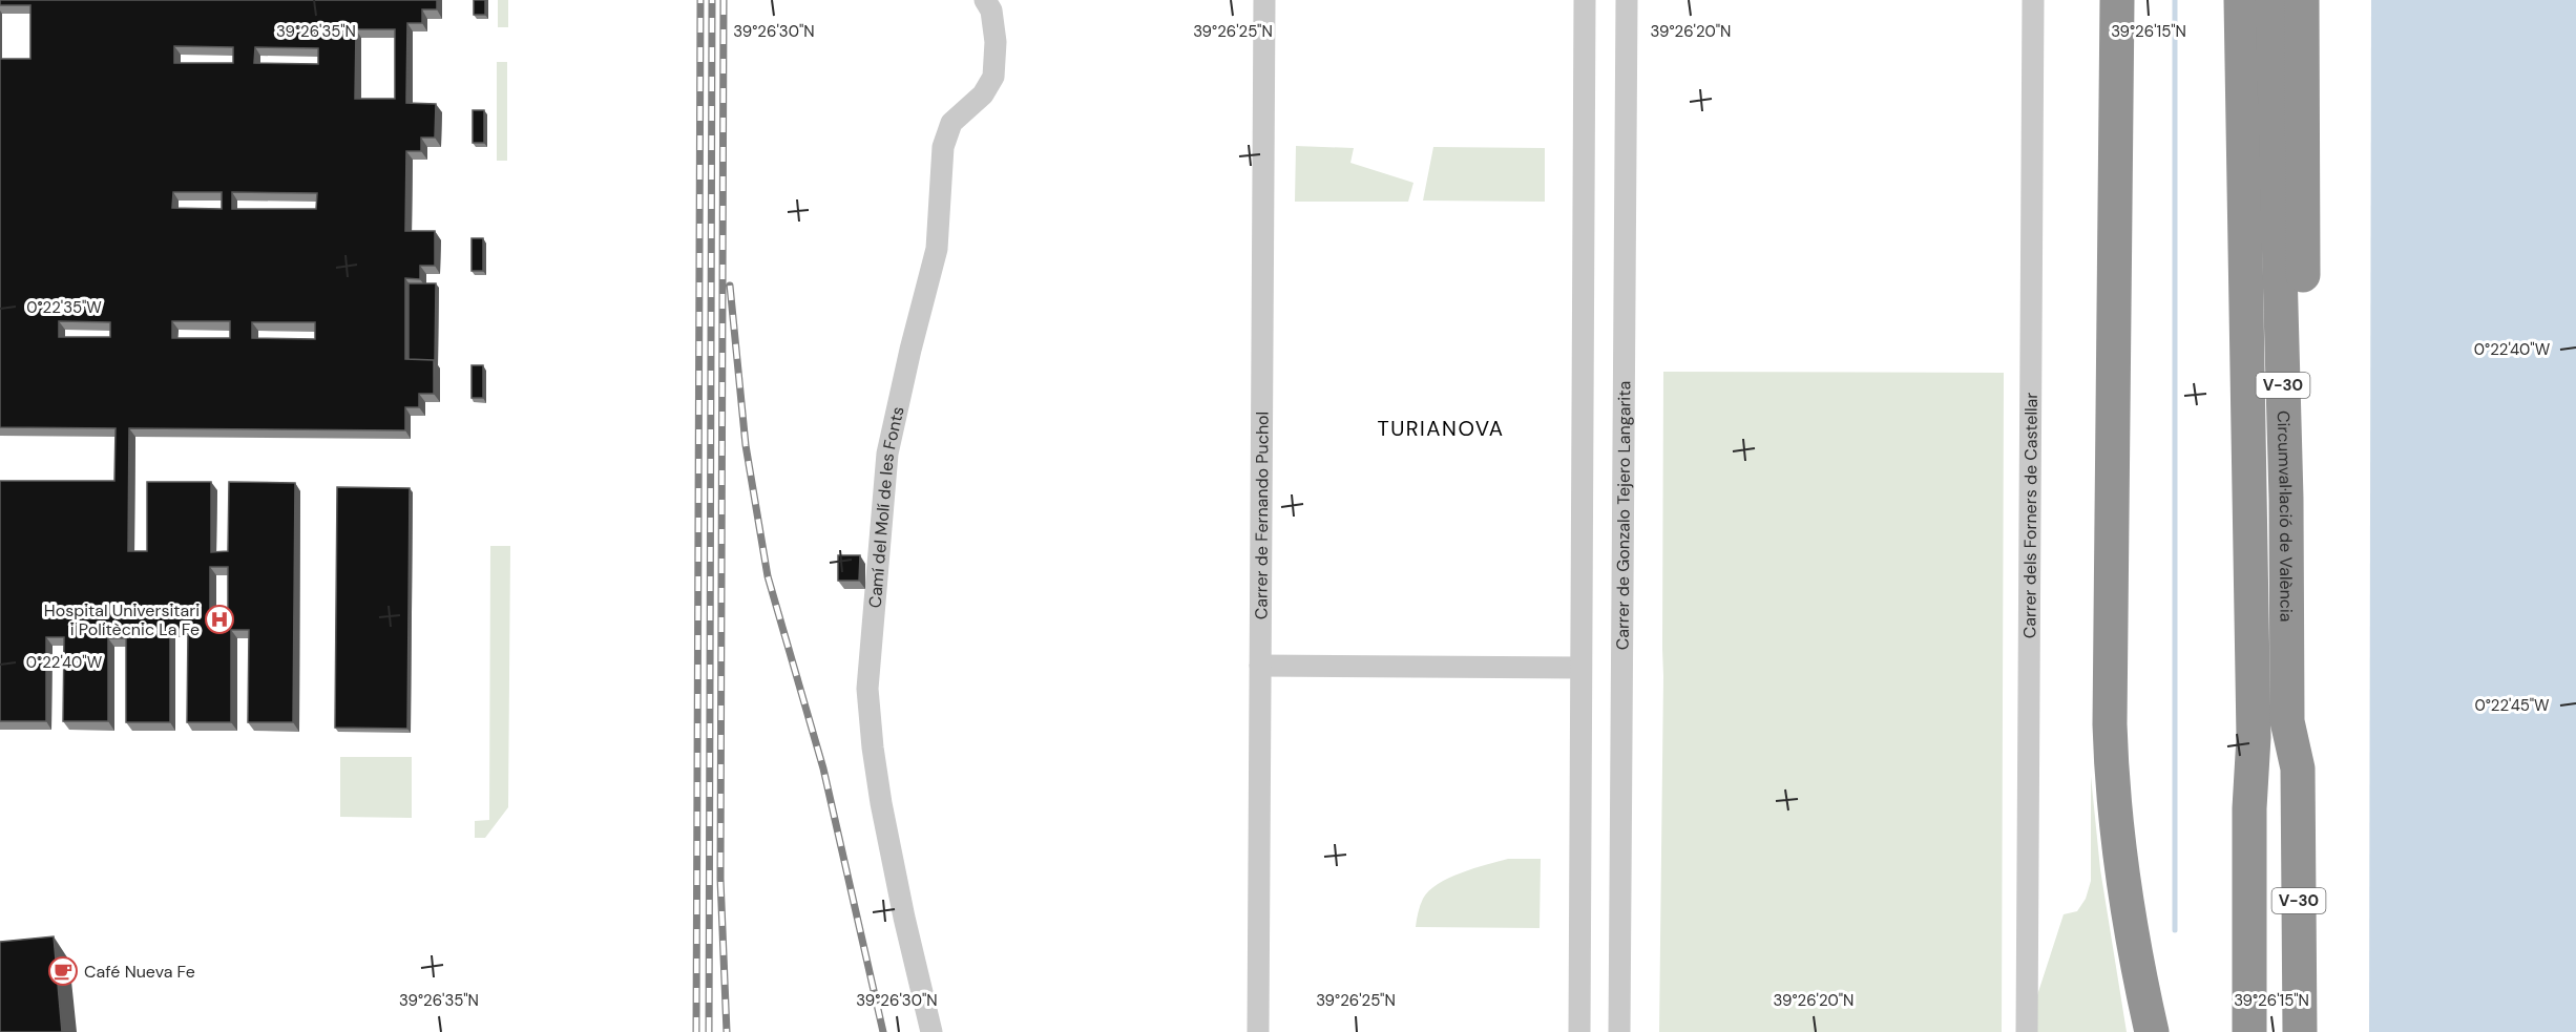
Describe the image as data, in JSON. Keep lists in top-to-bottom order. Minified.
{"streets":{"highway":["V-30","Circumval·lació de València"],"street":["Camí del Molí de les Fonts","Carrer de Fernando Puchol","Carrer de Gonzalo Tejero Langarita","Carrer dels Forners de Castellar"]},"districts":["TURIANOVA"],"places":{"hospital":["Hospital Universitari i Politècnic La Fe"],"cafe":["Café Nueva Fe"]},"coordinates":["39°26'35\"N","39°26'30\"N","39°26'25\"N","39°26'20\"N","39°26'15\"N","0°22'35\"W","0°22'40\"W","0°22'45\"W"]}
